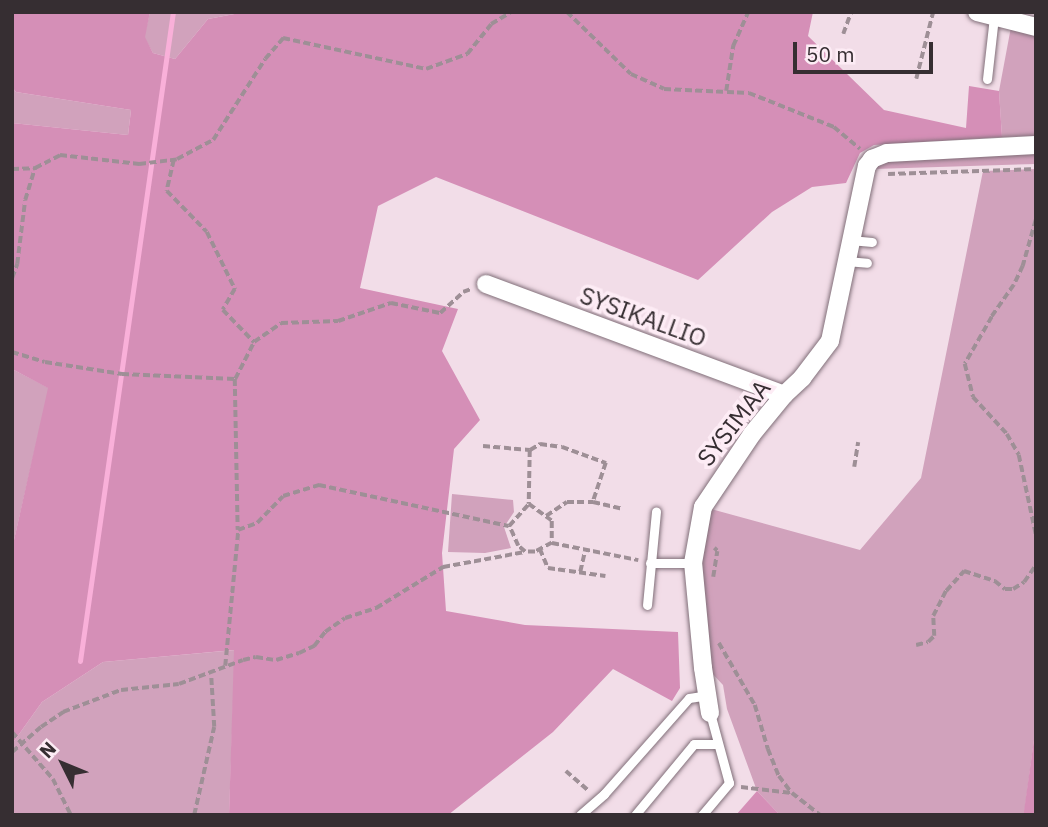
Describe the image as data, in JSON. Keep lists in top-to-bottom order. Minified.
{"streets":{"street":["SYSIKALLIO","SYSIMAA"]},"crossings":[["SYSIKALLIO","SYSIMAA"]],"scale_bar":"50 m","north":"top left"}
